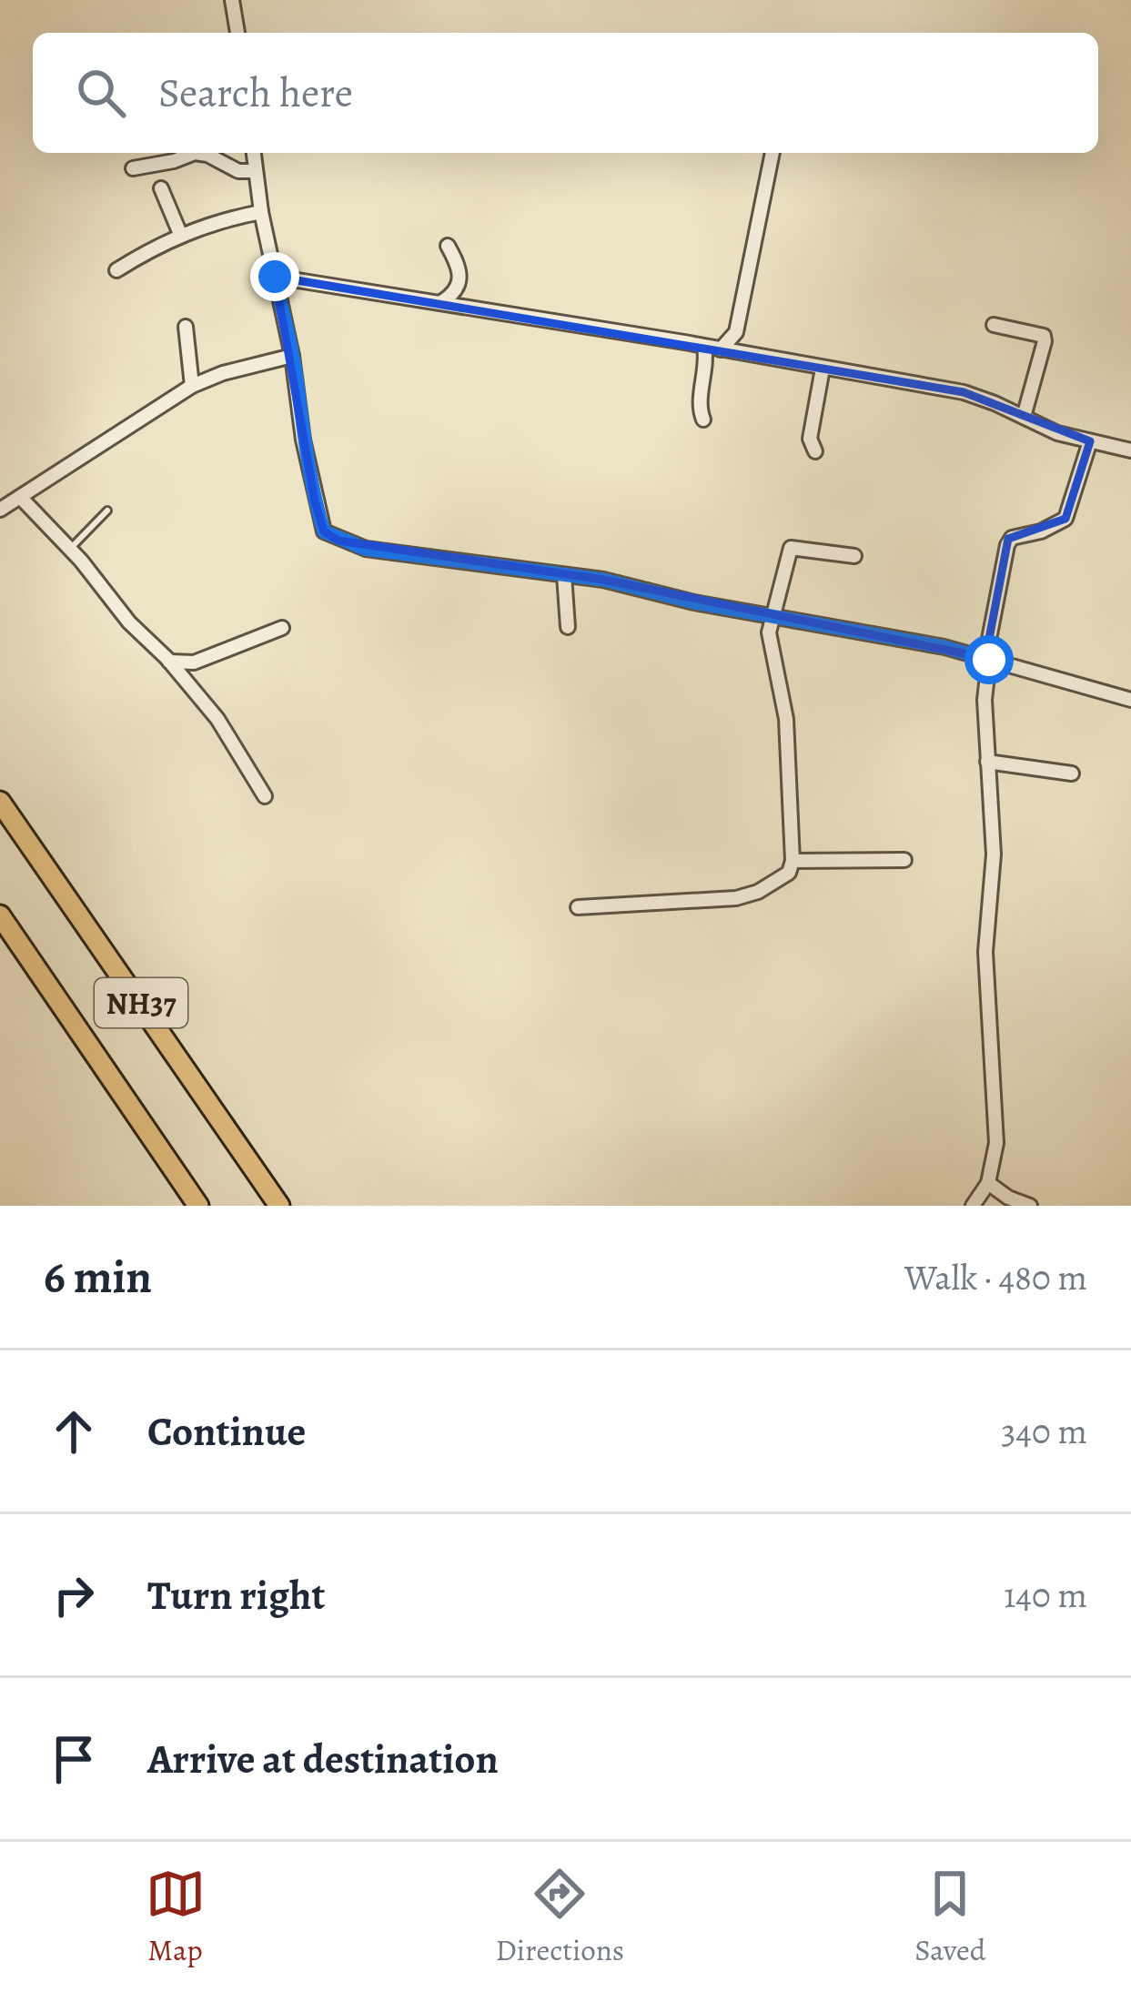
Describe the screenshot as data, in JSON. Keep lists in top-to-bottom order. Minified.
{"streets":{"highway":["NH37"]},"page":{"search":"Search here","heading":["6 min","Walk · 480 m"],"list":[["Continue","340 m"],["Turn right","140 m"],"Arrive at destination"],"nav":["Map","Directions","Saved"]}}
